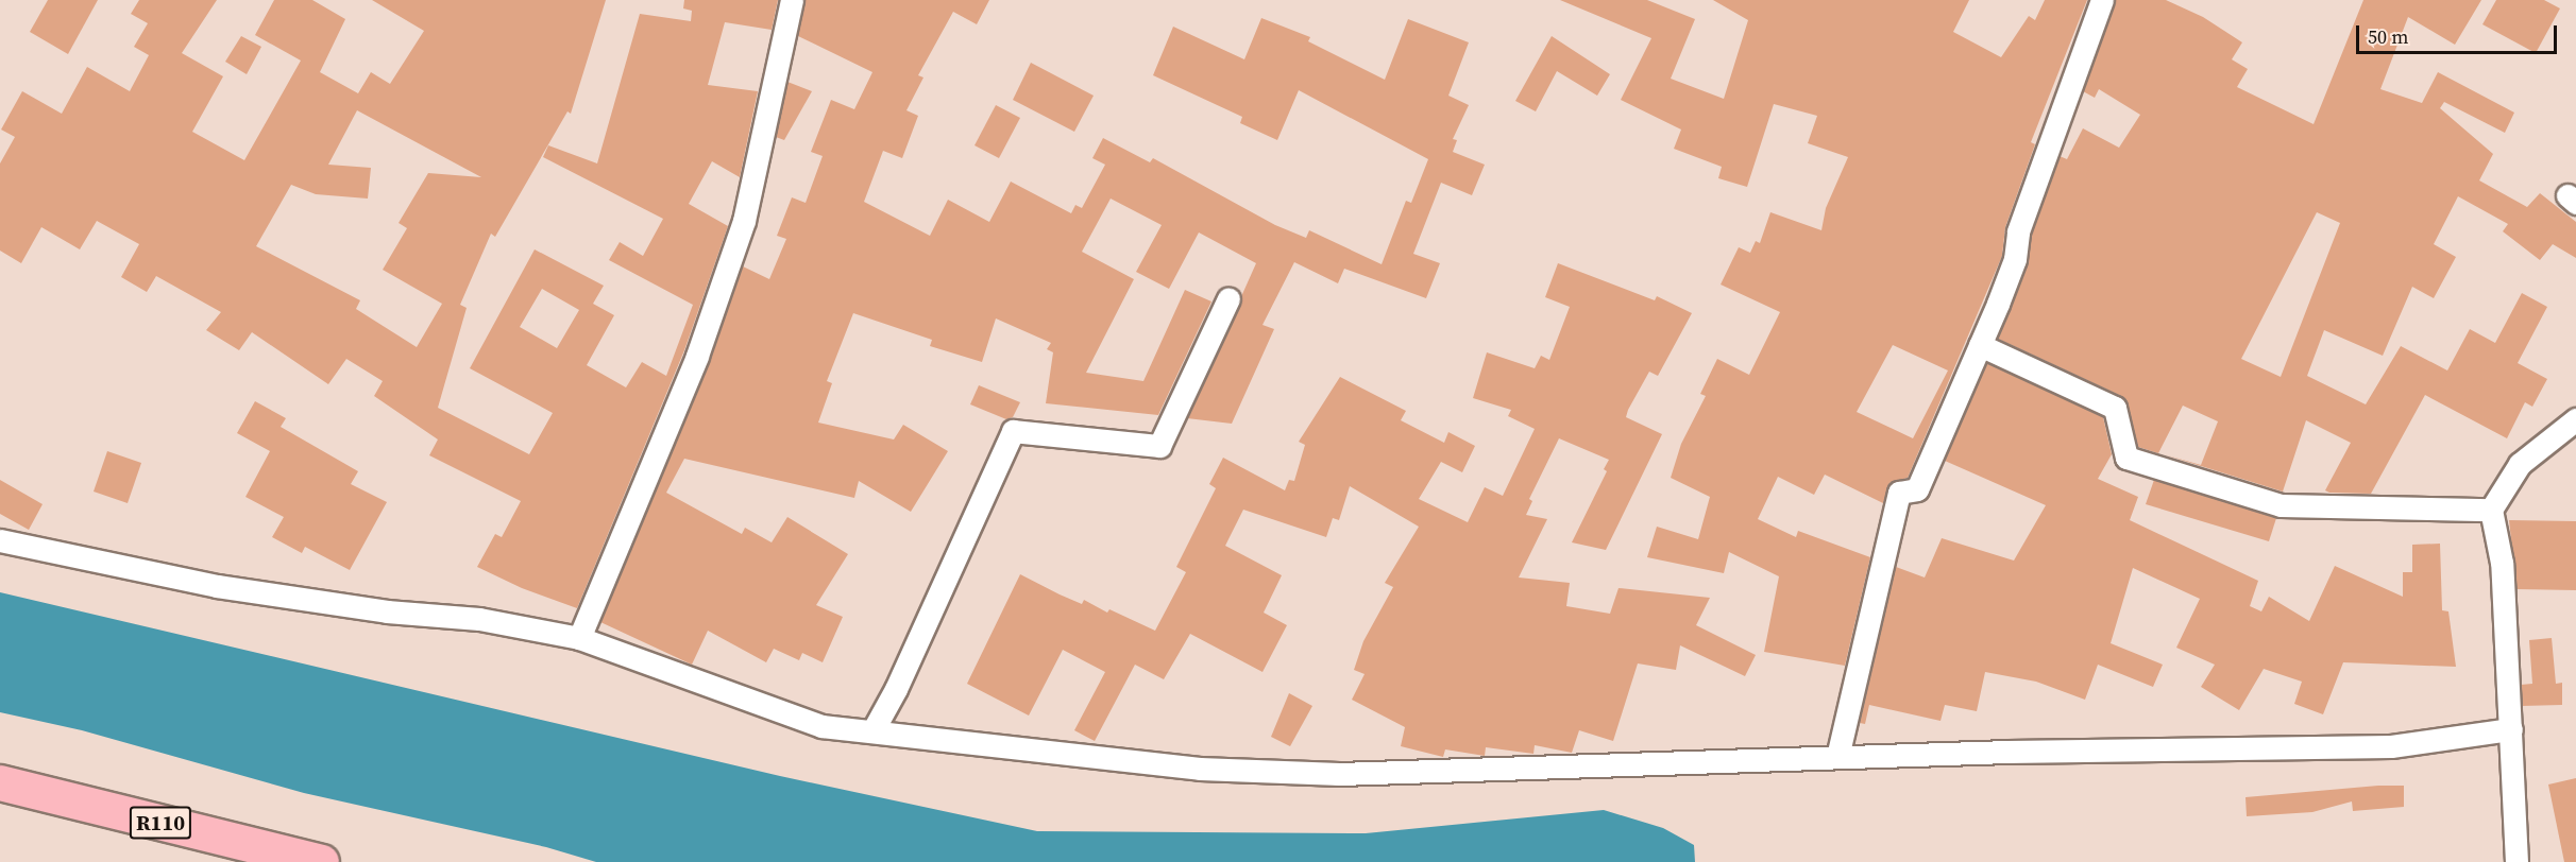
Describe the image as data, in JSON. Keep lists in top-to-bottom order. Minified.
{"streets":{"main road":["R110"]},"scale_bar":"50 m"}
